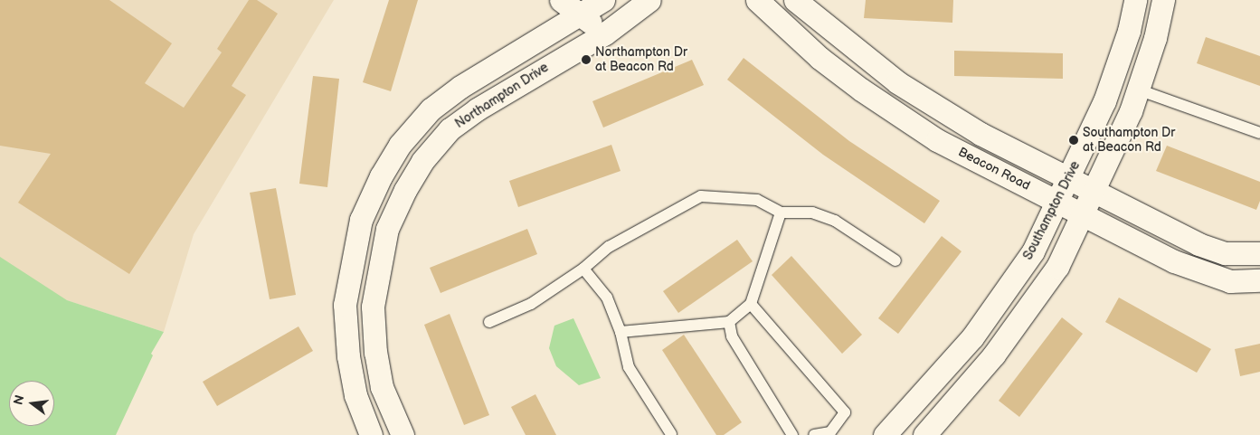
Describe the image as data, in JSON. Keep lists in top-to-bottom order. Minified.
{"streets":{"street":["Northampton Drive","Beacon Road","Southampton Drive"]},"crossings":[["Beacon Road","Southampton Drive"]],"places":["Northampton Dr at Beacon Rd","Southampton Dr at Beacon Rd"],"north":"left"}
